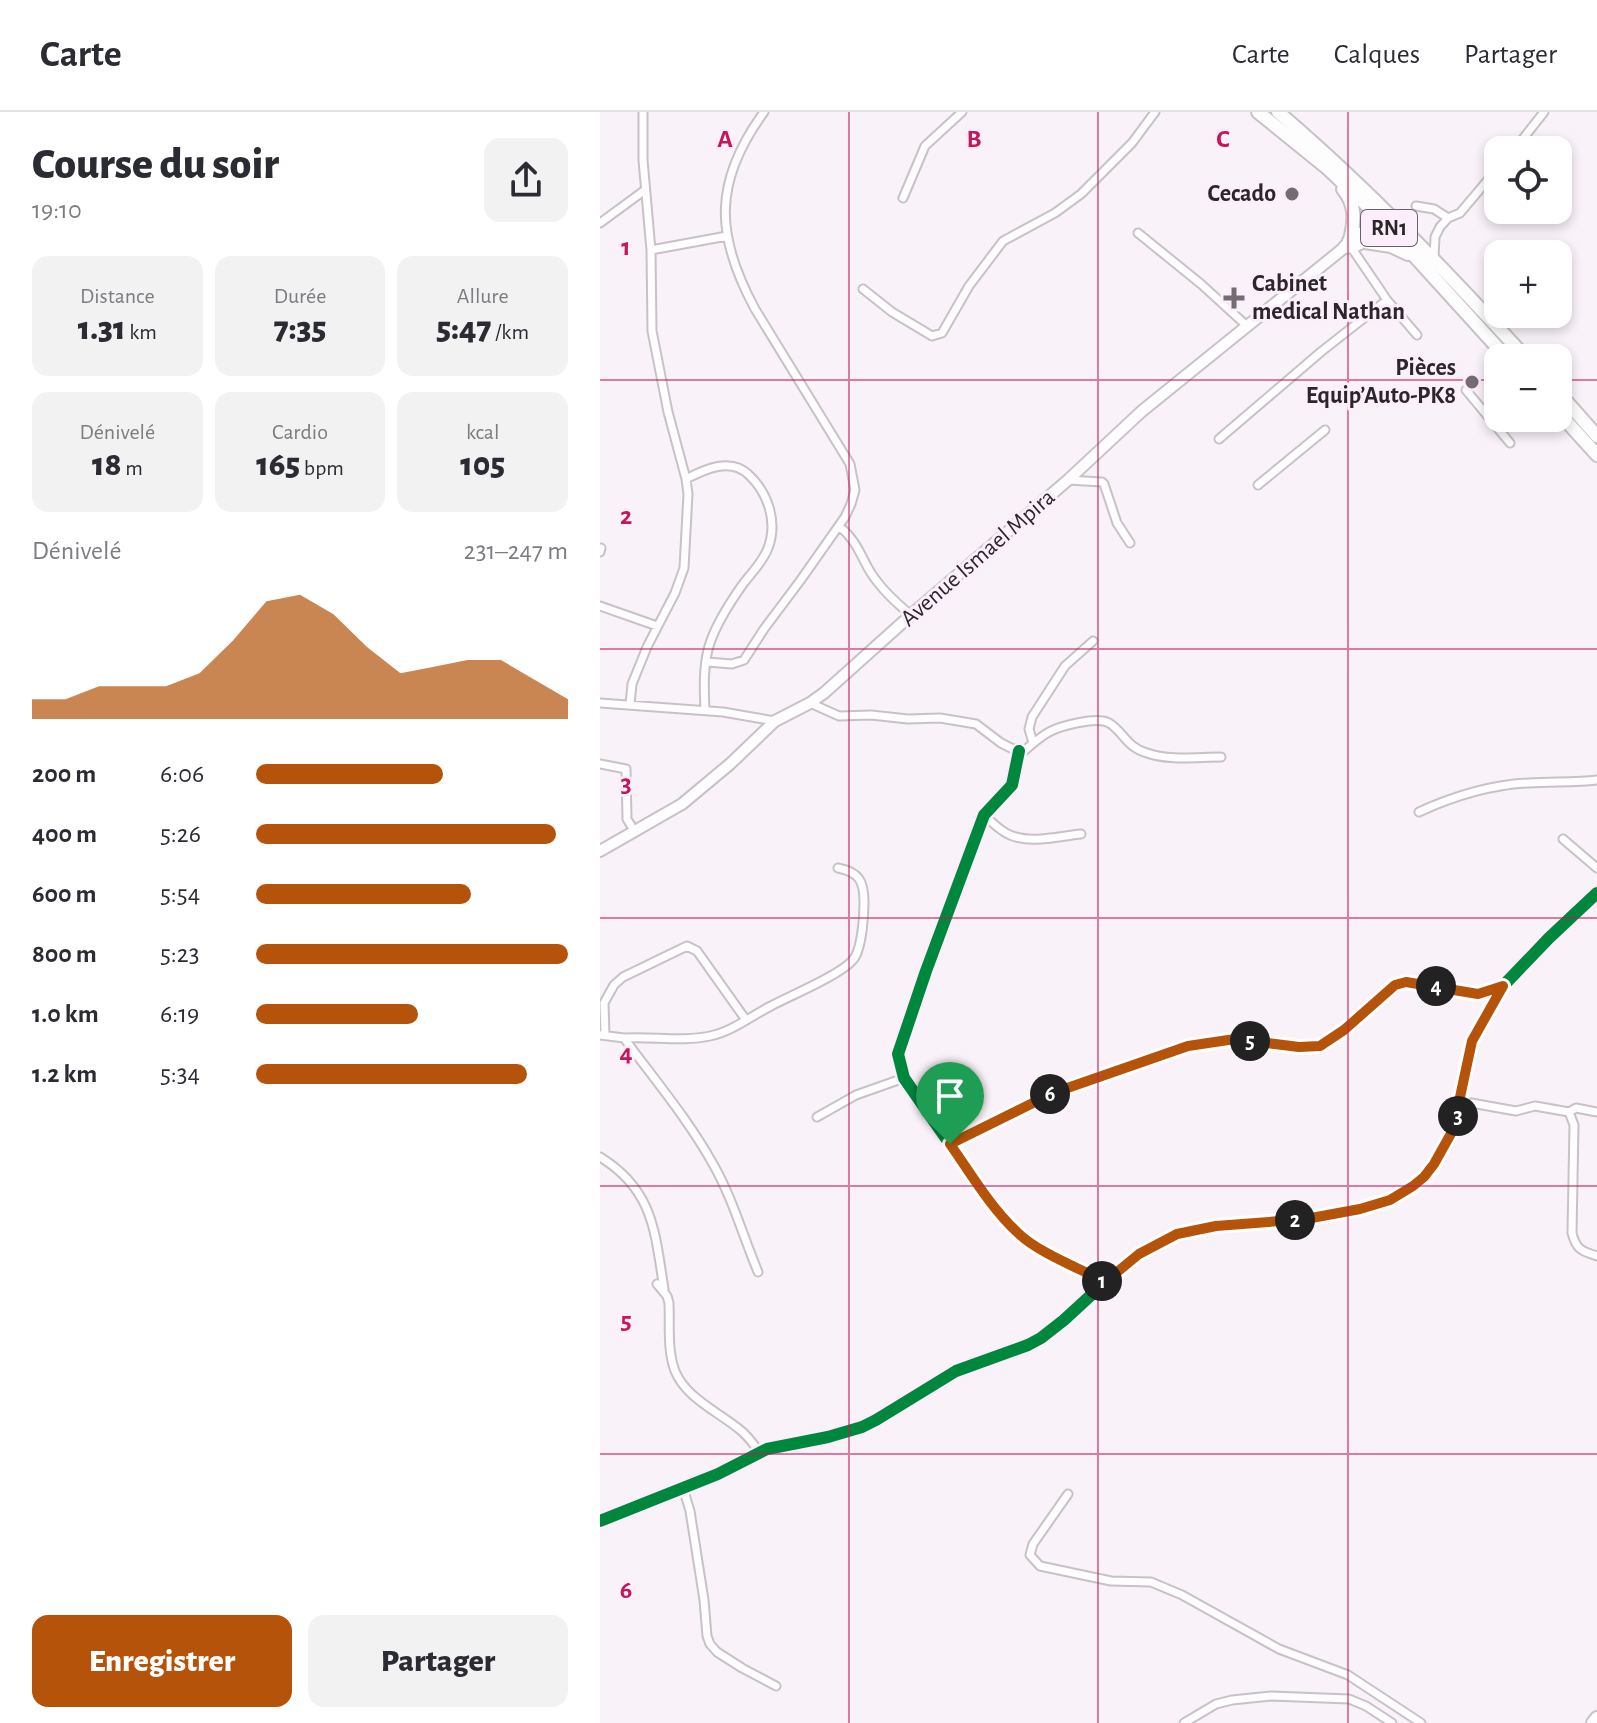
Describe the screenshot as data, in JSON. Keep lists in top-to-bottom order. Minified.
{"streets":{"highway":["RN1"],"main road":["Avenue Ismael Mpira"]},"places":{"other":["Cecado","Pièces Equip’Auto-PK8"],"health":["Cabinet medical Nathan"]},"page":{"header":"Carte","nav":["Carte","Calques","Partager"],"heading":["Course du soir","19:10"],"map_buttons":["+","−"],"stats":[["Distance","1.31 km"],["Durée","7:35"],["Allure","5:47 /km"],["Dénivelé","18 m"],["Cardio","165 bpm"],["kcal","105"]],"chart":["Dénivelé","231–247 m"],"list":[{"name":"200 m","note":"6:06"},{"name":"400 m","note":"5:26"},{"name":"600 m","note":"5:54"},{"name":"800 m","note":"5:23"},{"name":"1.0 km","note":"6:19"},{"name":"1.2 km","note":"5:34"}],"pins":["4","5","6","3","2","1"],"buttons":["Enregistrer","Partager"]},"grid":{"columns":["A","B","C"],"rows":["1","2","3","4","5","6"]}}
